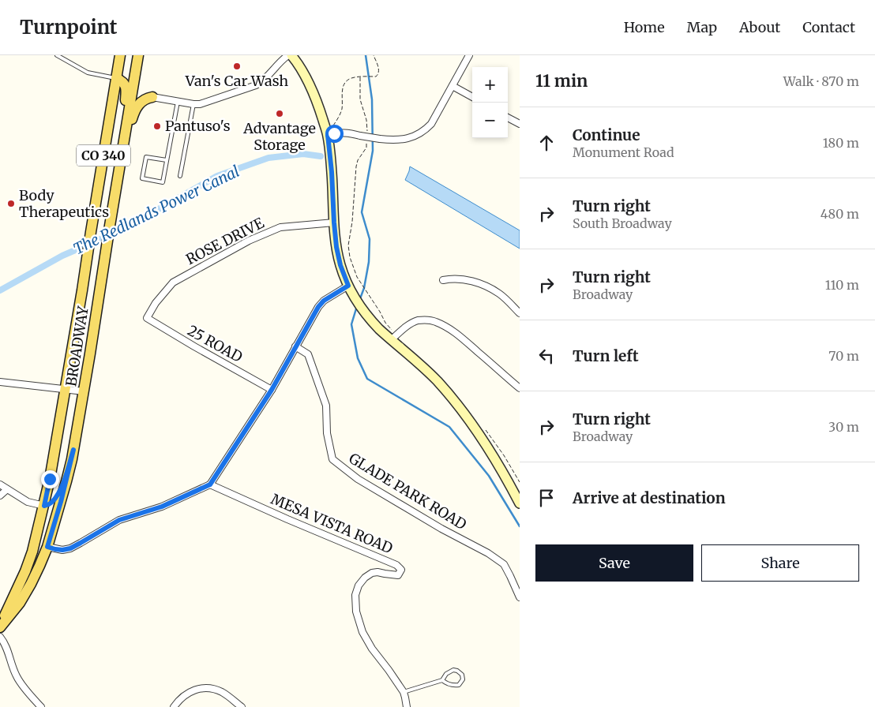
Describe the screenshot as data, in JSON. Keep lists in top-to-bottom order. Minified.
{"streets":{"main road":["CO 340","BROADWAY"],"street":["ROSE DRIVE","25 ROAD","GLADE PARK ROAD","MESA VISTA ROAD"]},"crossings":[["ROSE DRIVE","25 ROAD"]],"water":["The Redlands Power Canal"],"places":["Van's Car Wash","Advantage Storage","Pantuso's","Body Therapeutics"],"page":{"header":"Turnpoint","nav":["Home","Map","About","Contact"],"heading":["11 min","Walk · 870 m"],"map_buttons":["+","−"],"list":[["Continue","Monument Road","180 m"],["Turn right","South Broadway","480 m"],["Turn right","Broadway","110 m"],["Turn left","70 m"],["Turn right","Broadway","30 m"],"Arrive at destination"],"buttons":["Save","Share"]}}
